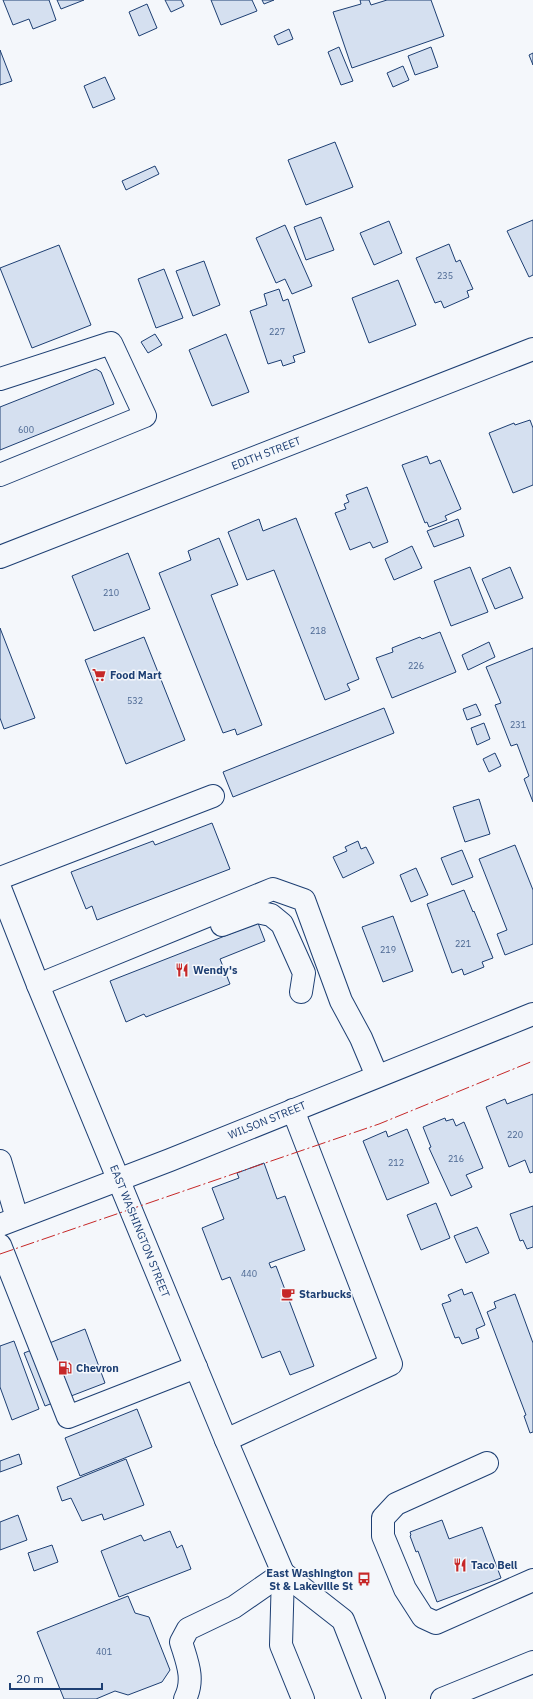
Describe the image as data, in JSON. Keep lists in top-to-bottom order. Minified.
{"streets":{"main road":["EDITH STREET","WILSON STREET","EAST WASHINGTON STREET"]},"crossings":[["WILSON STREET","EAST WASHINGTON STREET"]],"places":{"supermarket":["Food Mart"],"restaurant":["Wendy's","Taco Bell"],"cafe":["Starbucks"],"fuel station":["Chevron"],"bus stop":["East Washington St & Lakeville St"]},"house_numbers":["235","227","600","210","218","226","532","231","221","219","220","216","212","440","401"],"scale_bar":"20 m"}
